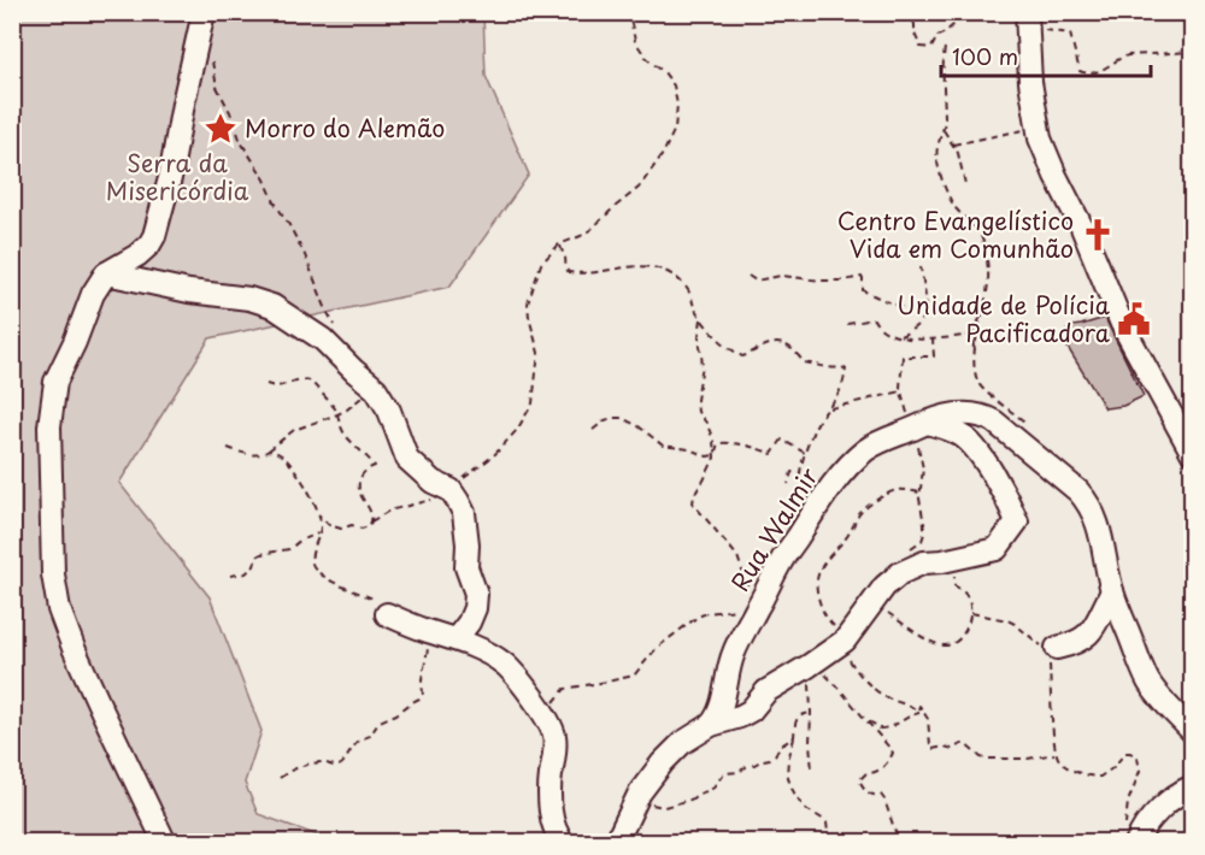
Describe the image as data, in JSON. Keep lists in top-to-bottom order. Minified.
{"streets":{"street":["Rua Walmir"]},"parks":["Serra da Misericórdia"],"places":{"place":["Morro do Alemão"],"church":["Centro Evangelístico Vida em Comunhão"],"public building":["Unidade de Polícia Pacificadora"]},"scale_bar":"100 m"}
